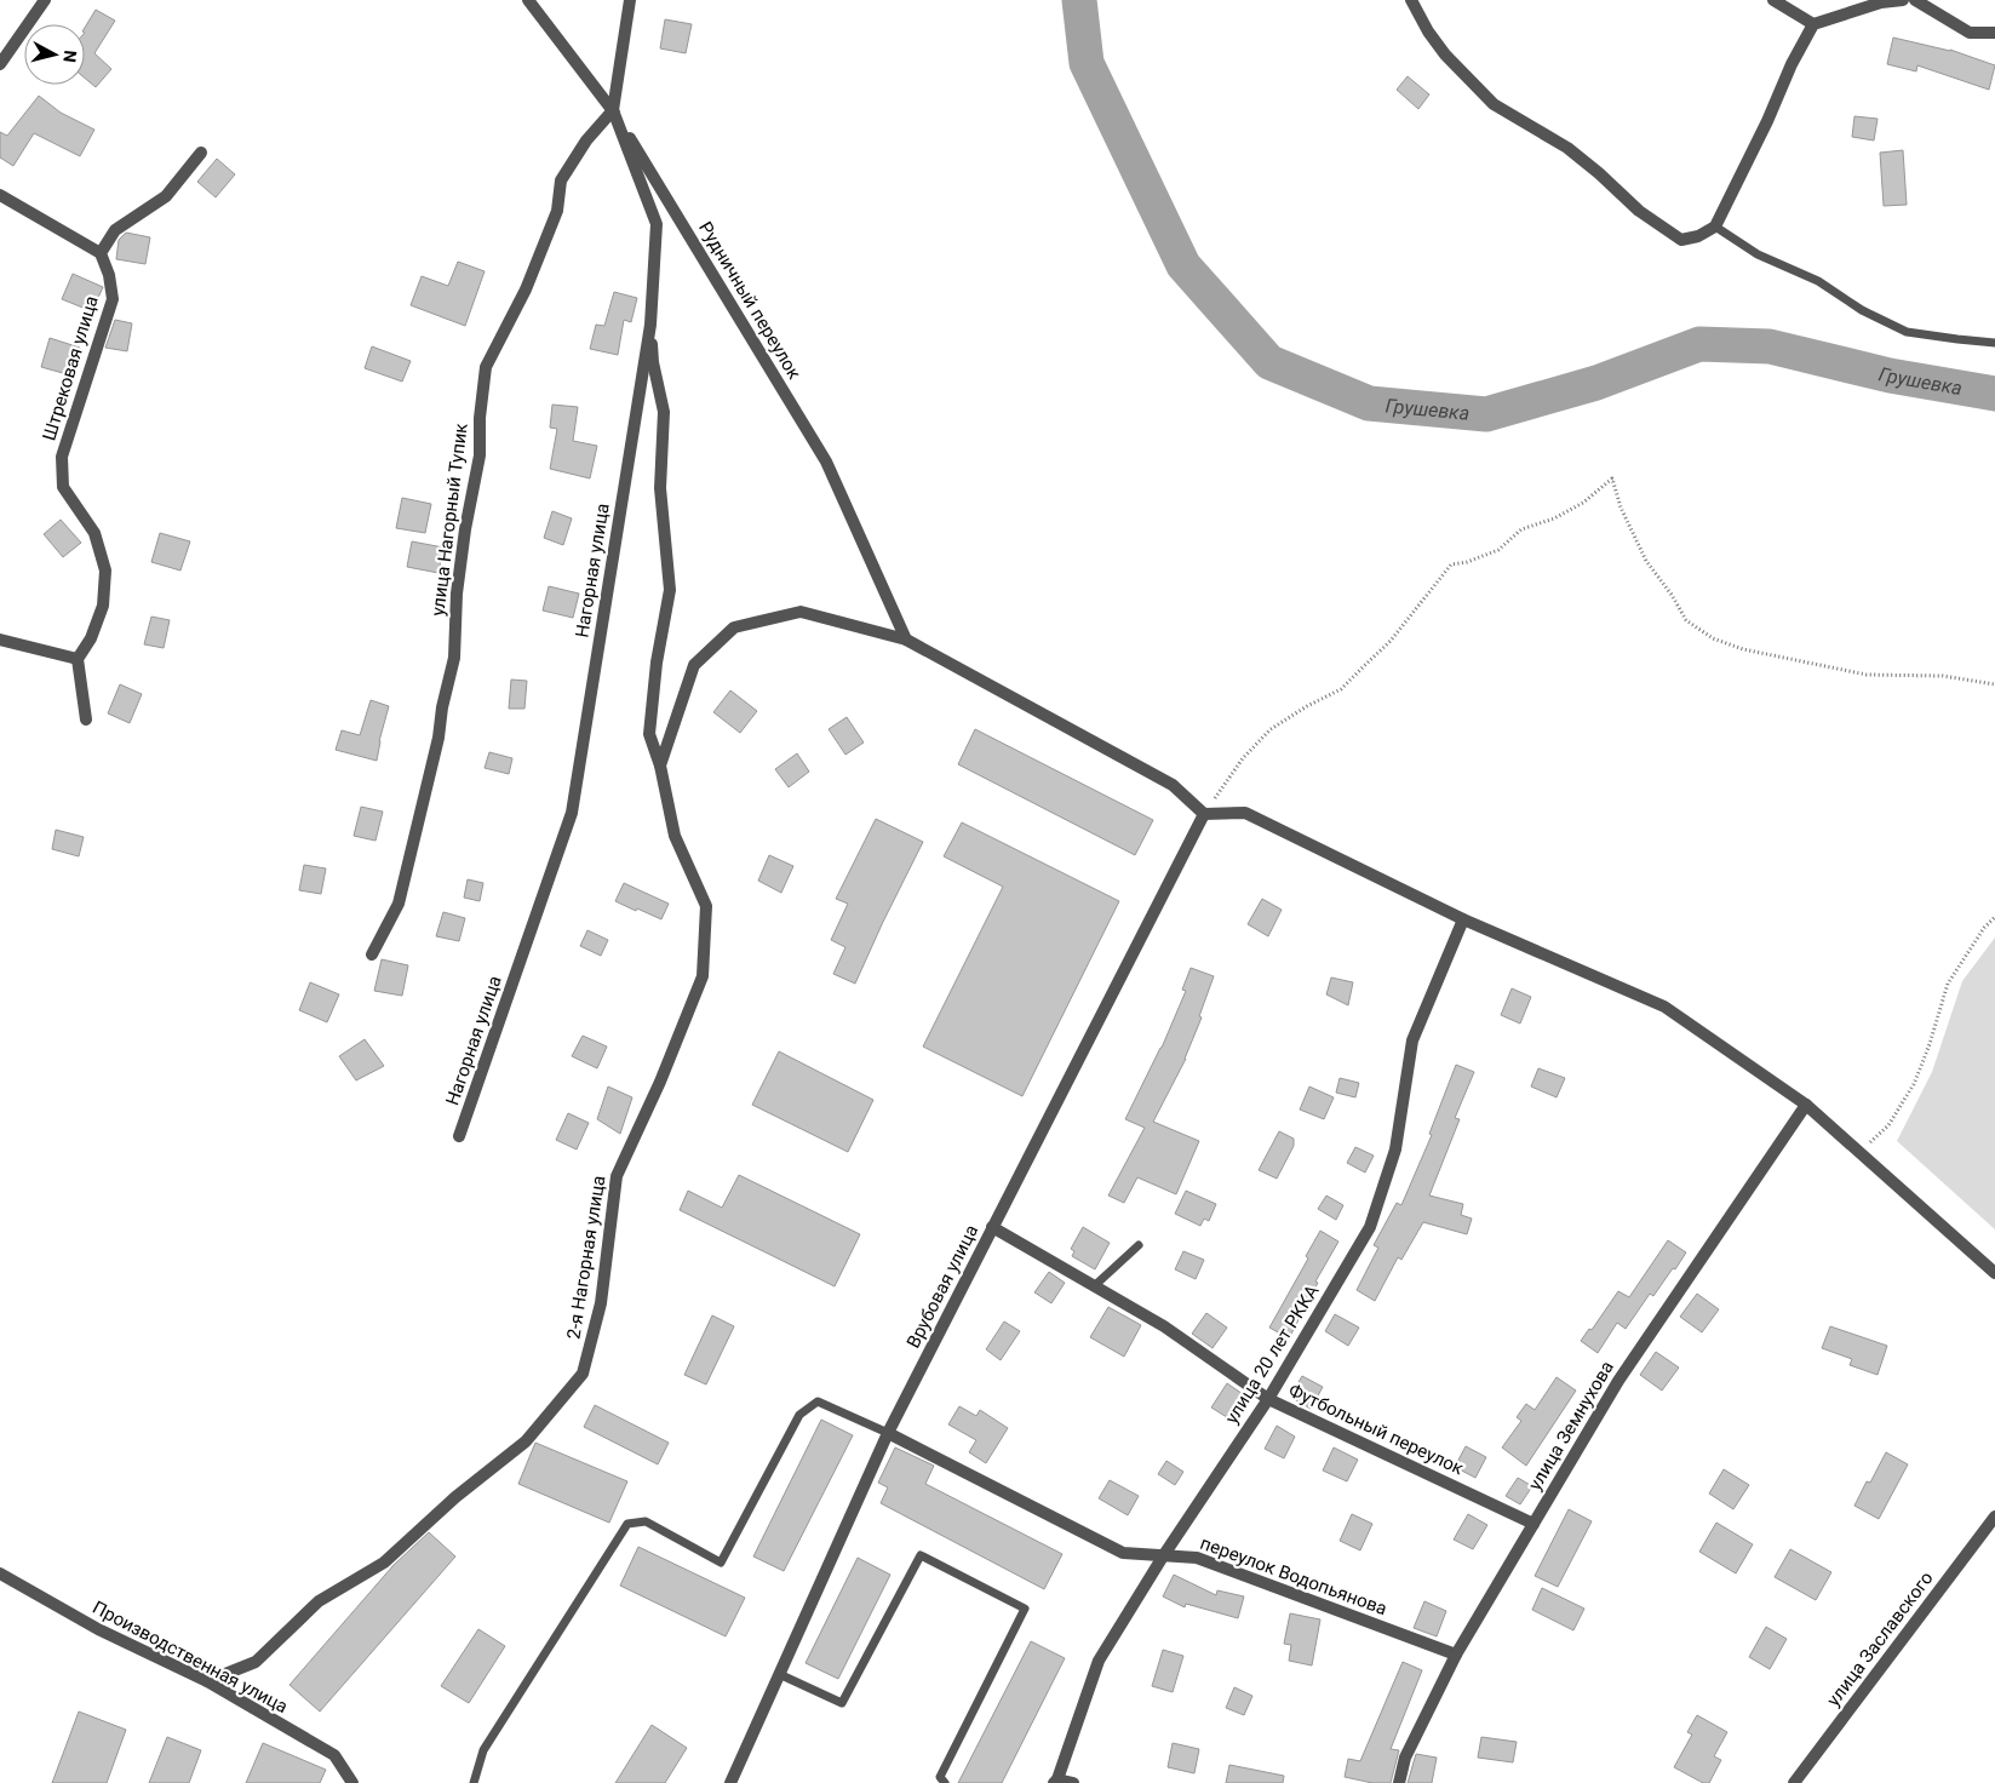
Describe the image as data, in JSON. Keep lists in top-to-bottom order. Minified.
{"streets":{"street":["Рудничный переулок","Штрековая улица","улица Нагорный Тупик","Нагорная улица","2-я Нагорная улица","Врубовая улица","улица 20 лет РККА","улица Земнухова","Футбольный переулок","переулок Водопьянова","улица Заславского","Производственная улица"]},"crossings":[["Рудничный переулок","улица Нагорный Тупик"],["Рудничный переулок","Нагорная улица"],["улица Нагорный Тупик","Нагорная улица"],["Нагорная улица","2-я Нагорная улица"],["2-я Нагорная улица","Производственная улица"],["Врубовая улица","Футбольный переулок"],["Врубовая улица","переулок Водопьянова"],["улица 20 лет РККА","Футбольный переулок"],["улица 20 лет РККА","переулок Водопьянова"],["улица Земнухова","Футбольный переулок"],["улица Земнухова","переулок Водопьянова"]],"water":["Грушевка"],"north":"right"}
